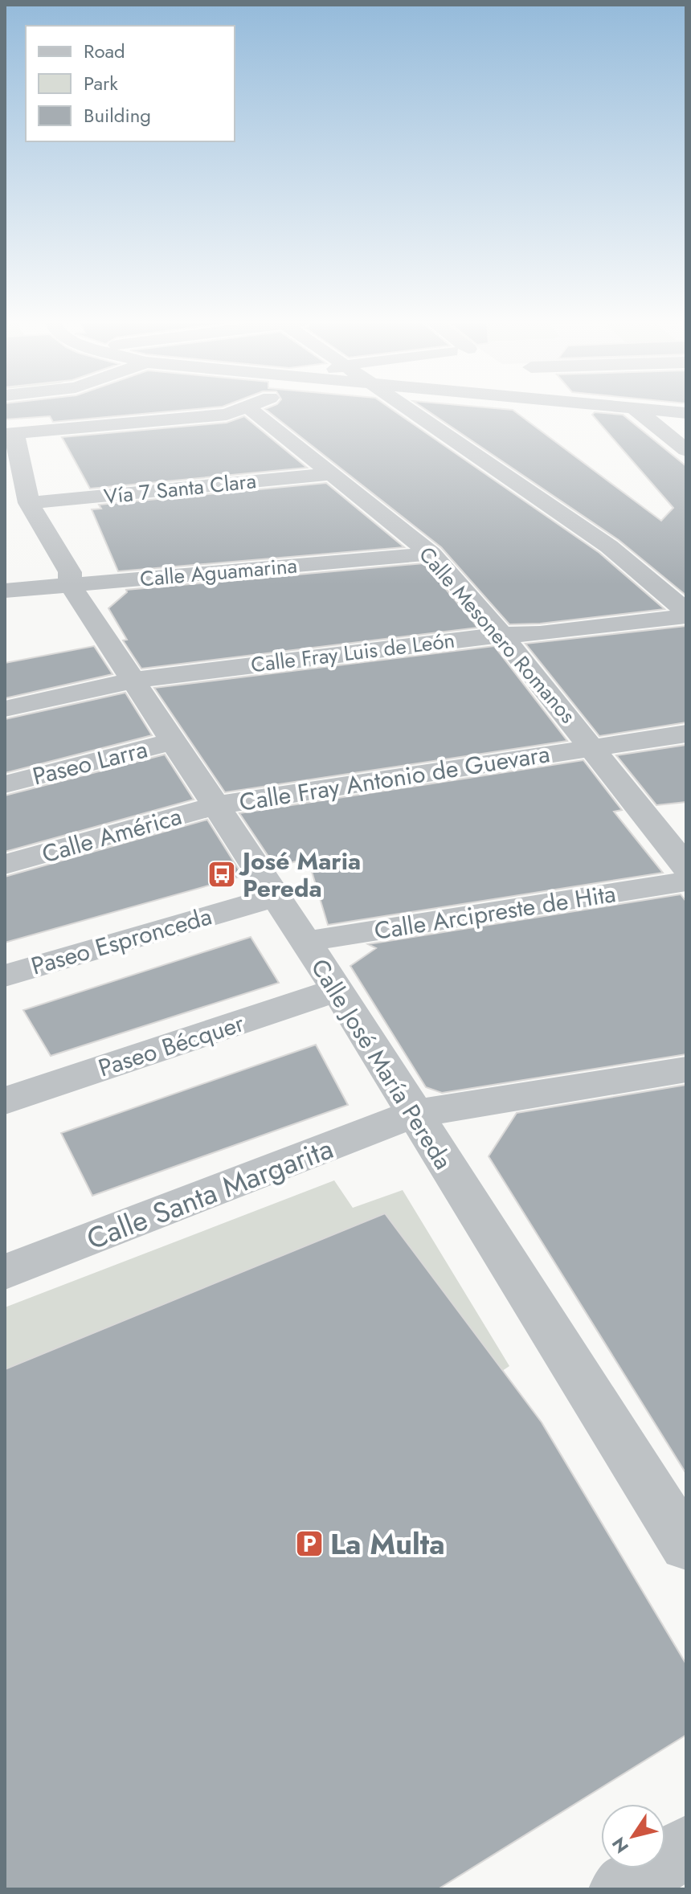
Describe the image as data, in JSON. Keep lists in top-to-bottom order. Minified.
{"streets":{"street":["Vía 7 Santa Clara","Calle Aguamarina","Calle Mesonero Romanos","Calle Fray Luis de León","Paseo Larra","Calle Fray Antonio de Guevara","Calle América","Calle Arcipreste de Hita","Paseo Espronceda","Paseo Bécquer","Calle José María Pereda","Calle Santa Margarita"]},"crossings":[["Vía 7 Santa Clara","Calle Mesonero Romanos"],["Vía 7 Santa Clara","Calle José María Pereda"],["Calle Aguamarina","Calle Mesonero Romanos"],["Calle Aguamarina","Calle José María Pereda"],["Calle Mesonero Romanos","Calle Fray Luis de León"],["Calle Mesonero Romanos","Calle Fray Antonio de Guevara"],["Calle Fray Luis de León","Calle José María Pereda"],["Paseo Larra","Calle José María Pereda"],["Calle Fray Antonio de Guevara","Calle América"],["Calle Fray Antonio de Guevara","Calle José María Pereda"],["Calle América","Calle José María Pereda"],["Calle Arcipreste de Hita","Calle José María Pereda"],["Paseo Espronceda","Calle José María Pereda"],["Paseo Bécquer","Calle José María Pereda"],["Calle José María Pereda","Calle Santa Margarita"]],"places":{"bus stop":["José Maria Pereda"],"parking":["La Multa"]},"legend":["Road","Park","Building"],"north":"bottom left"}
